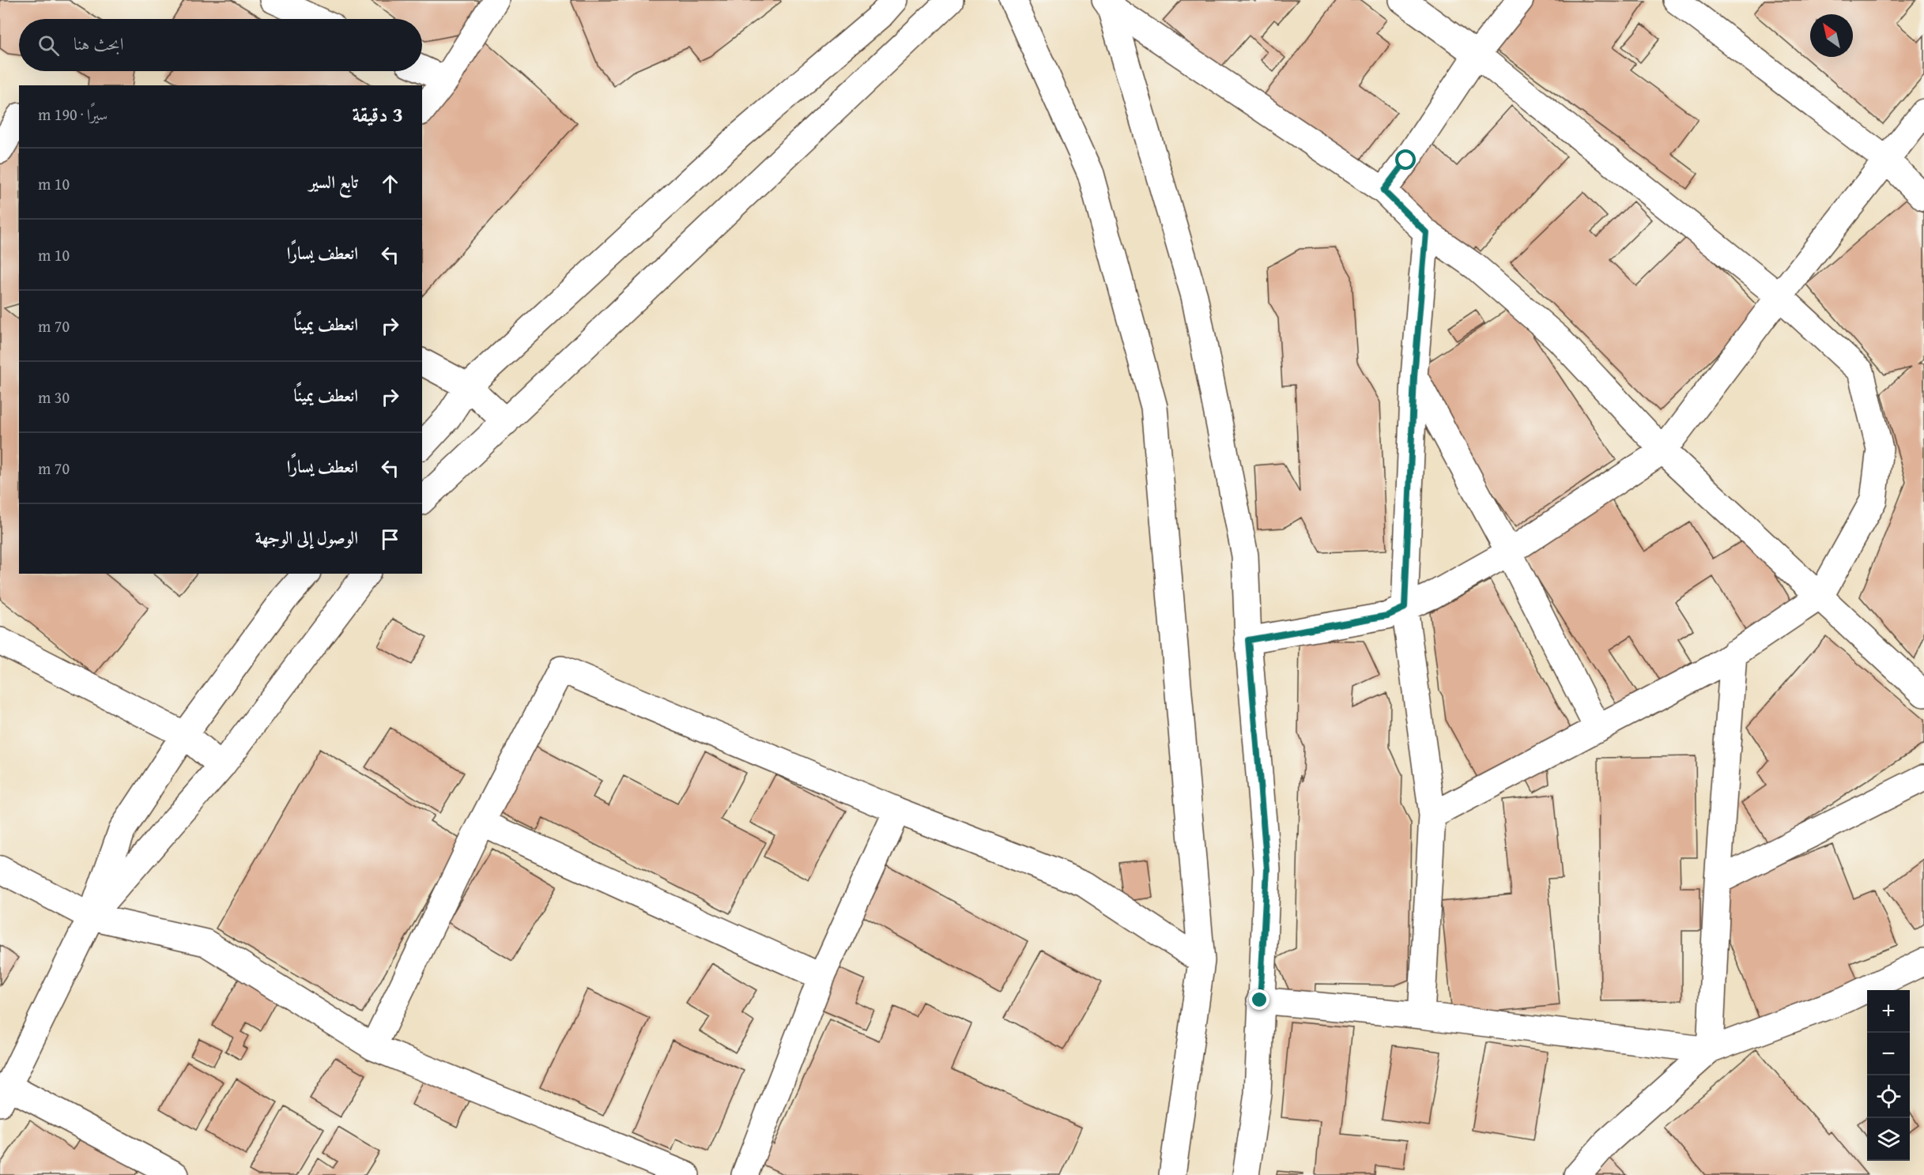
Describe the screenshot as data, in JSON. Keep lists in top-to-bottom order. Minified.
{"north":"top left","page":{"search":"ابحث هنا","heading":["3 دقيقة","سيرًا · 190 m"],"list":[["تابع السير","10 m"],["انعطف يسارًا","10 m"],["انعطف يمينًا","70 m"],["انعطف يمينًا","30 m"],["انعطف يسارًا","70 m"],"الوصول إلى الوجهة"],"map_buttons":["+","−"]}}
